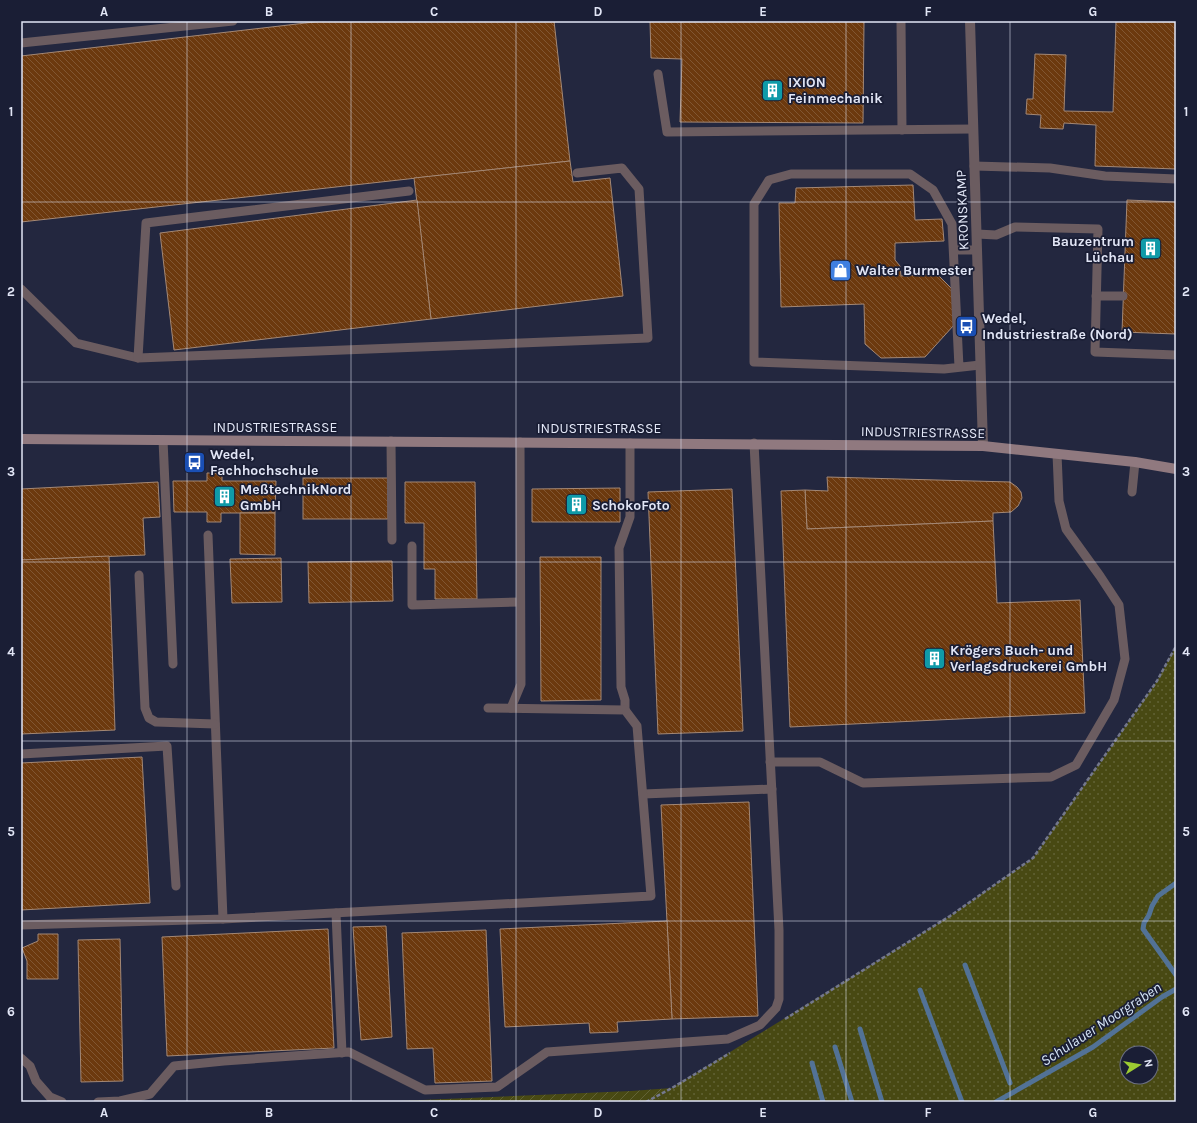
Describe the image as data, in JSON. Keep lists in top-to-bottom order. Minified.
{"streets":{"street":["KRONSKAMP","INDUSTRIESTRASSE"]},"crossings":[["KRONSKAMP","INDUSTRIESTRASSE"]],"water":["Schulauer Moorgraben"],"places":{"building":["IXION Feinmechanik","Bauzentrum Lüchau","MeßtechnikNord GmbH","SchokoFoto","Krögers Buch- und Verlagsdruckerei GmbH"],"shop":["Walter Burmester"],"bus stop":["Wedel, Industriestraße (Nord)","Wedel, Fachhochschule"]},"north":"right","grid":{"columns":["A","B","C","D","E","F","G"],"rows":["1","2","3","4","5","6"]}}
